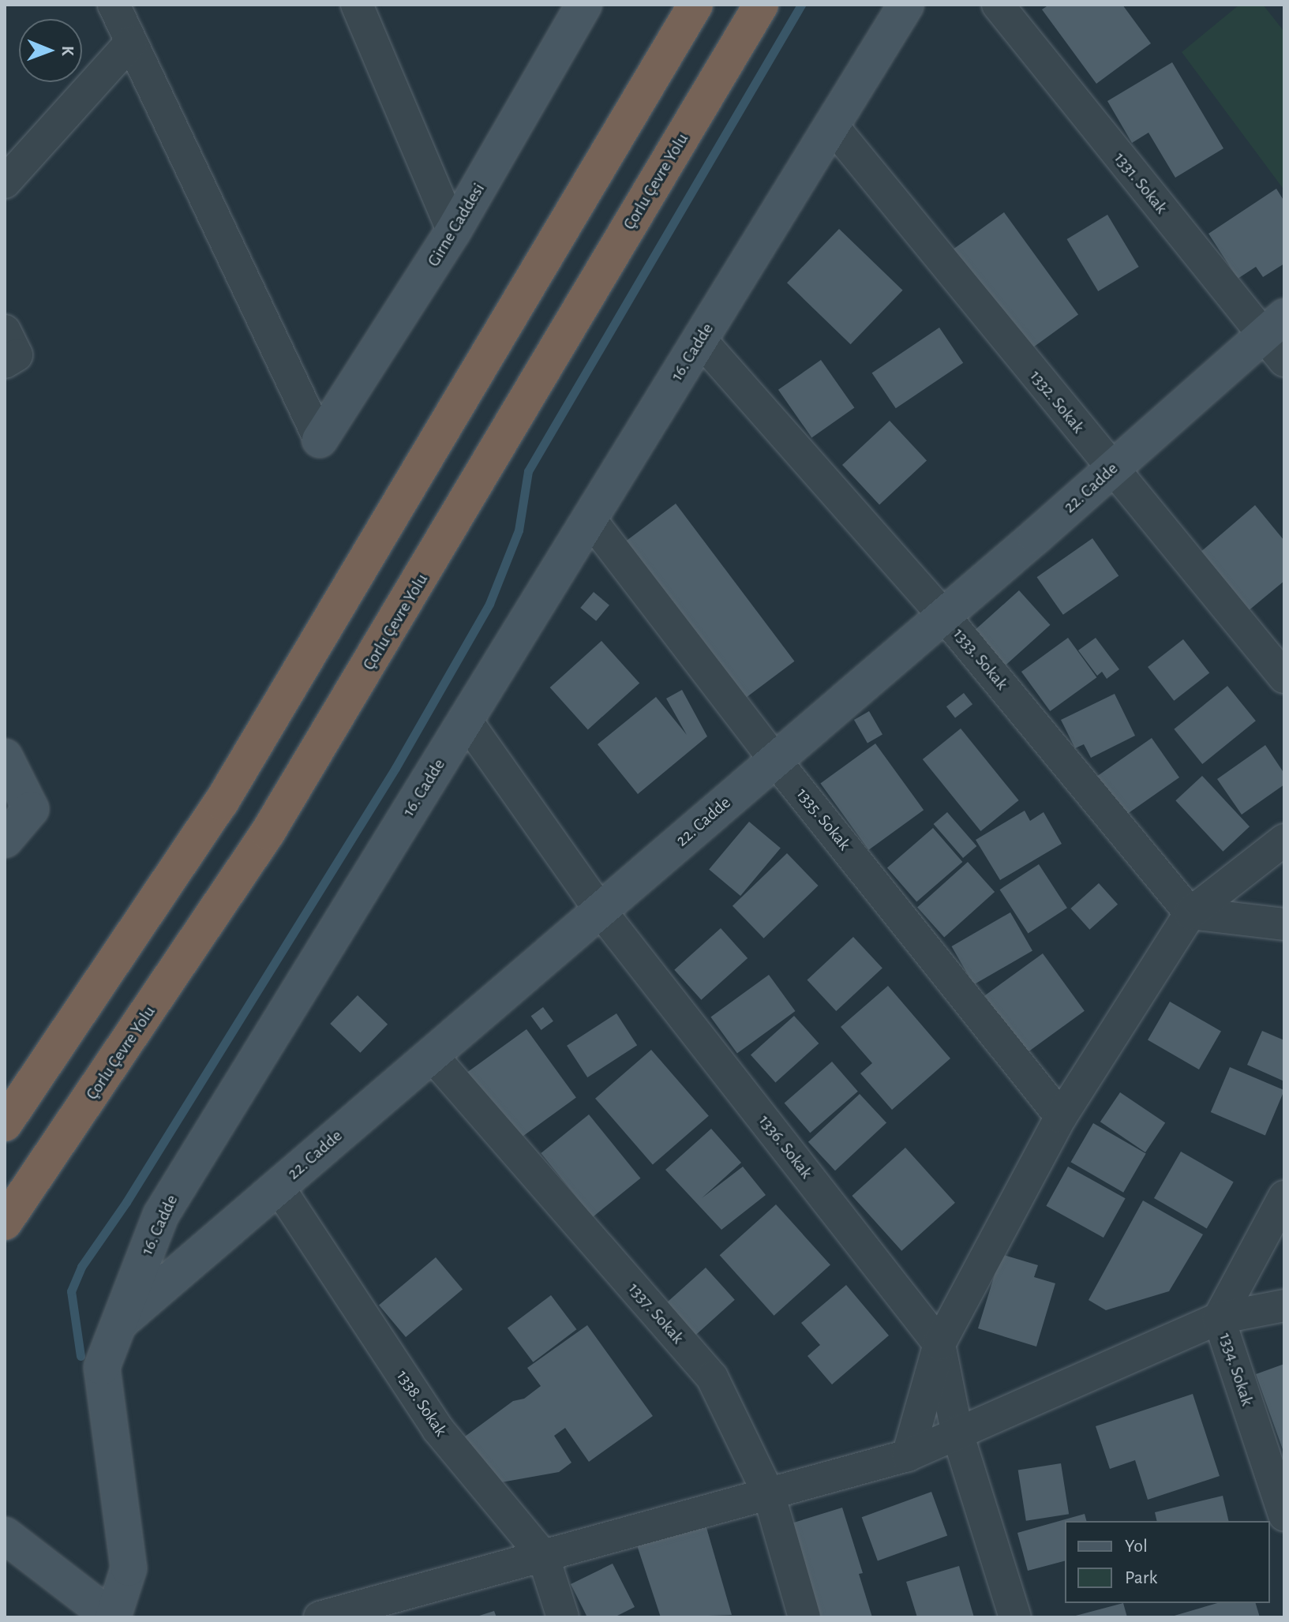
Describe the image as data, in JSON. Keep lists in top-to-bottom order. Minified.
{"streets":{"highway":["Çorlu Çevre Yolu"],"street":["1331. Sokak","Girne Caddesi","16. Cadde","1332. Sokak","22. Cadde","1333. Sokak","1335. Sokak","1336. Sokak","1337. Sokak","1334. Sokak","1338. Sokak"]},"crossings":[["1331. Sokak","22. Cadde"],["16. Cadde","1332. Sokak"],["16. Cadde","22. Cadde"],["16. Cadde","1333. Sokak"],["16. Cadde","1335. Sokak"],["16. Cadde","1336. Sokak"],["1332. Sokak","22. Cadde"],["22. Cadde","1333. Sokak"],["22. Cadde","1335. Sokak"],["22. Cadde","1336. Sokak"],["22. Cadde","1337. Sokak"],["22. Cadde","1338. Sokak"]],"legend":["Yol","Park"],"north":"right"}
